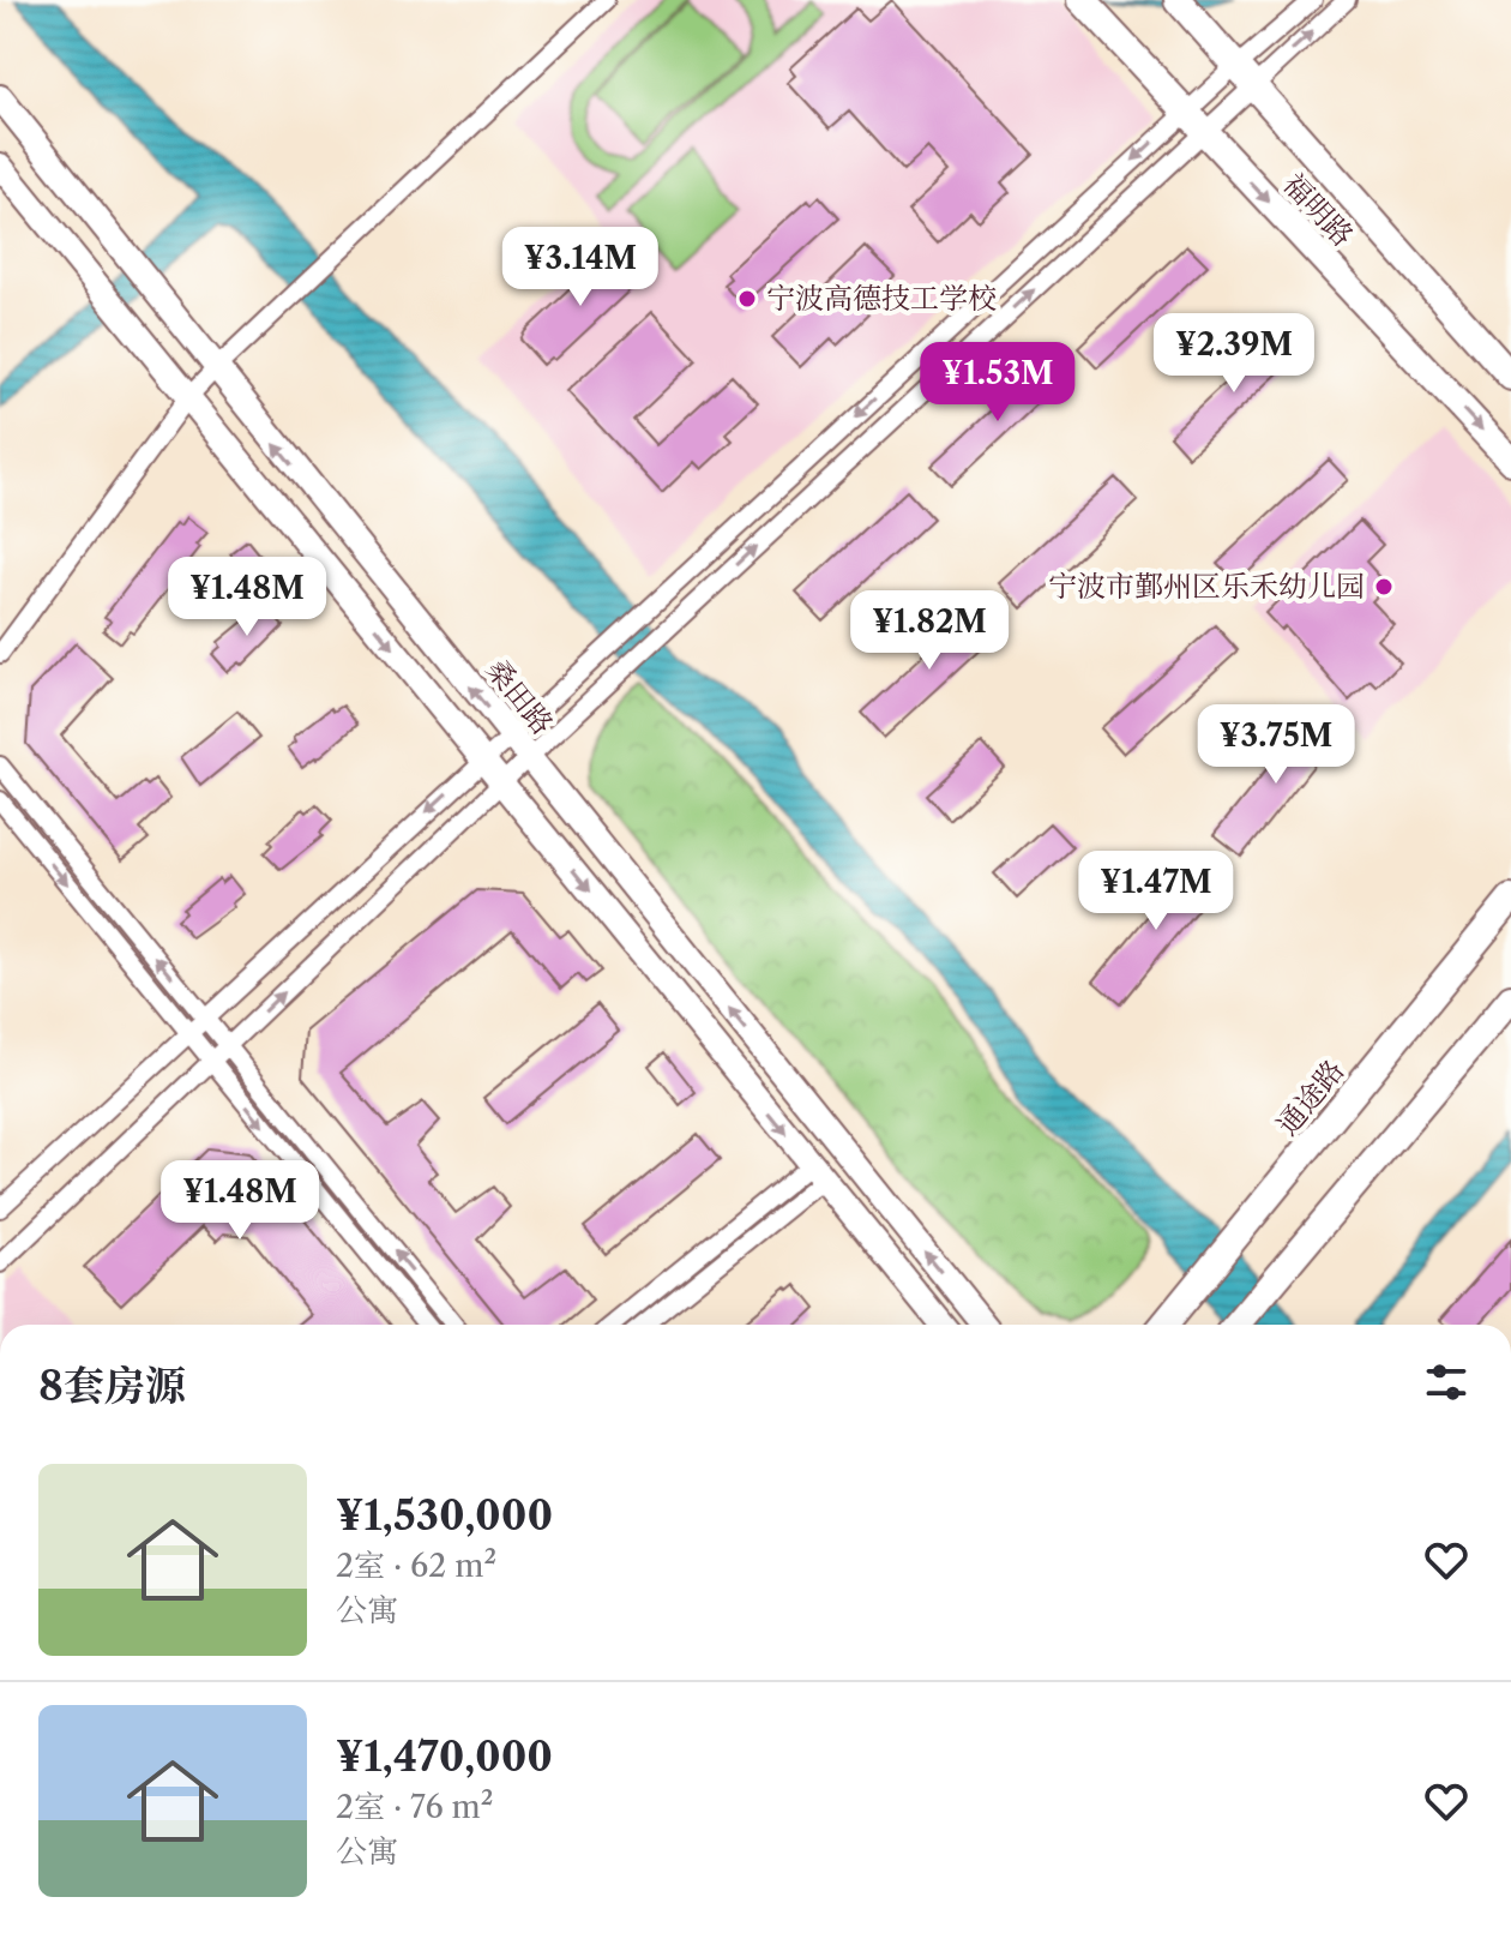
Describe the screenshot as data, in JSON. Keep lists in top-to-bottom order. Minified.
{"streets":{"main road":["福明路","桑田路","通途路"]},"places":["宁波高德技工学校","宁波市鄞州区乐禾幼儿园"],"page":{"price":["¥3.14M","¥2.39M","¥1.53M","¥1.48M","¥1.82M","¥3.75M","¥1.47M","¥1.48M"],"heading":"8套房源","list":[{"name":"¥1,530,000","note":"2室 · 62 m² · 公寓"},{"name":"¥1,470,000","note":"2室 · 76 m² · 公寓"}]}}
